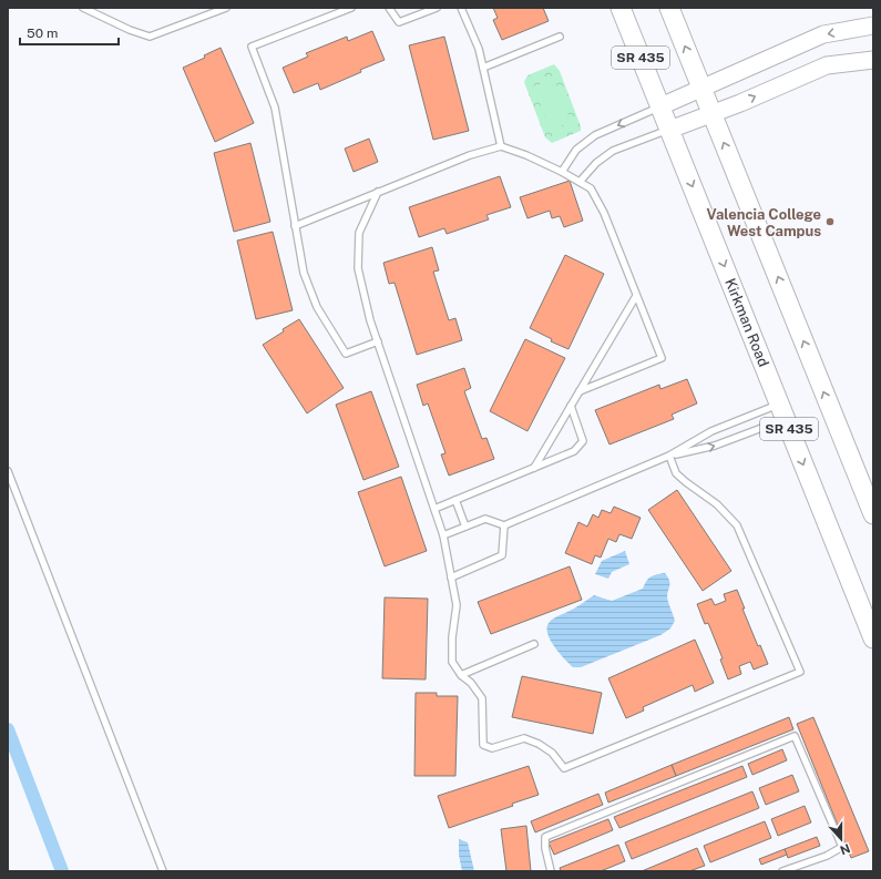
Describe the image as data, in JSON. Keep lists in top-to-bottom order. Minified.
{"streets":{"main road":["SR 435","Kirkman Road"]},"places":["Valencia College West Campus"],"scale_bar":"50 m","north":"bottom"}
